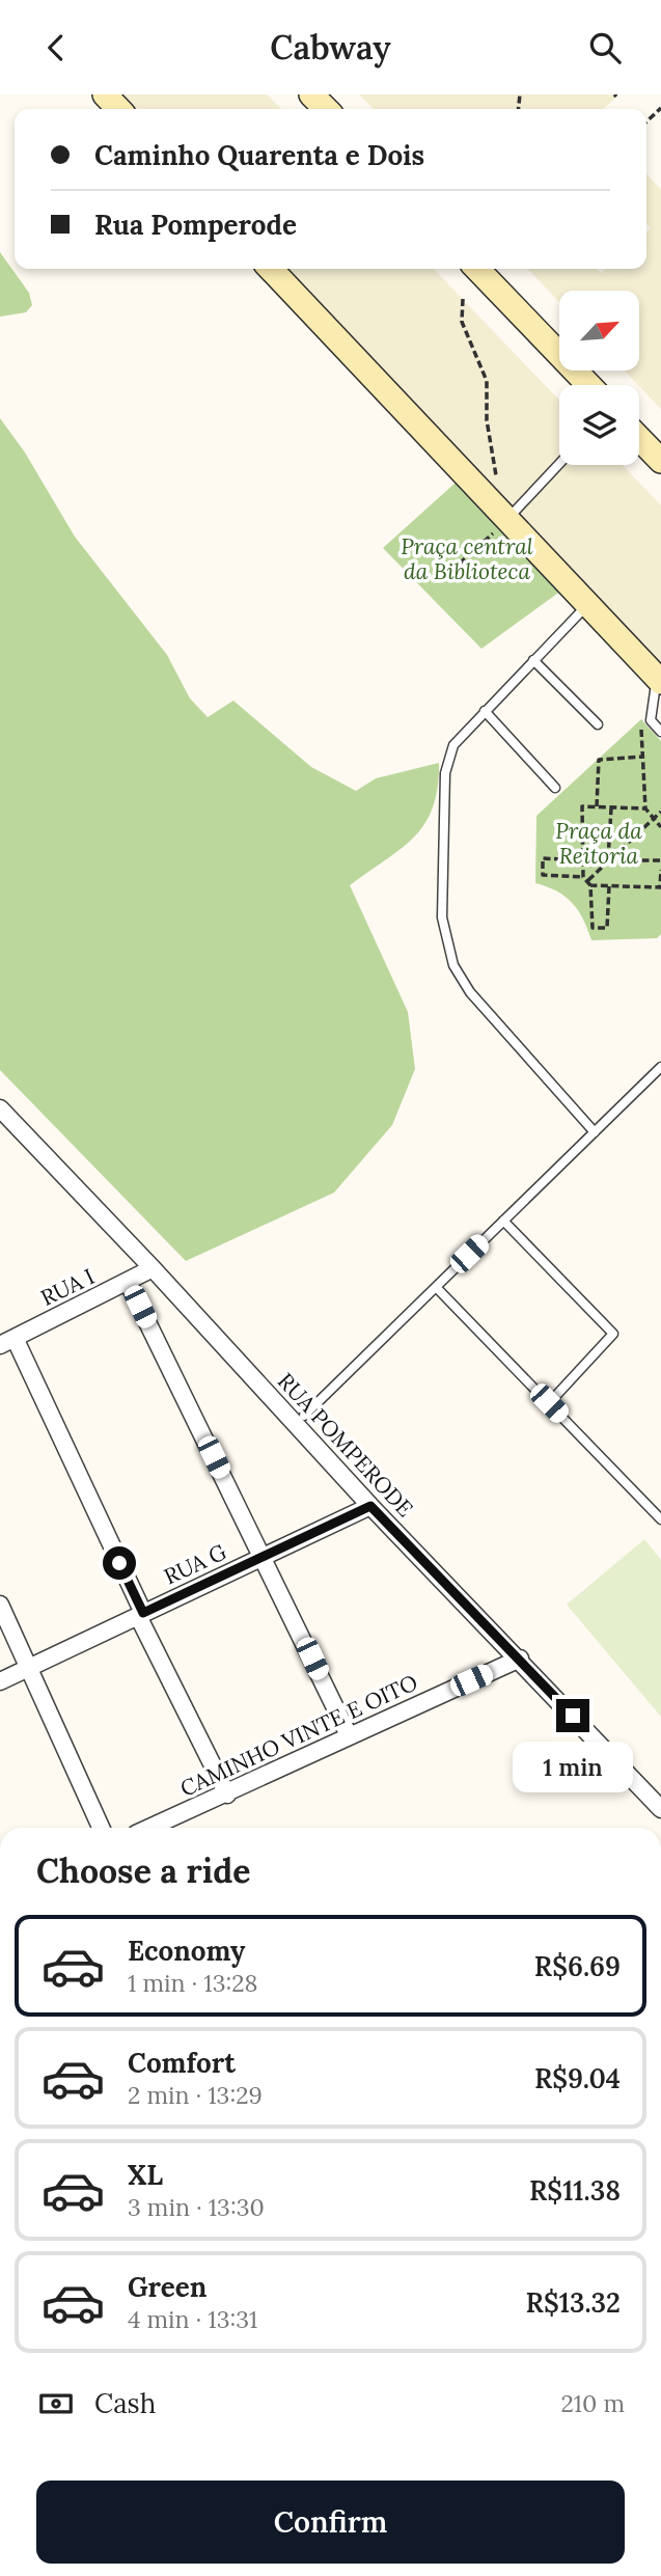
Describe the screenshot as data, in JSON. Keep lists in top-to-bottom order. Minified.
{"streets":{"street":["RUA I","RUA POMPERODE","RUA G","CAMINHO VINTE E OITO"]},"crossings":[["RUA I","RUA POMPERODE"],["RUA POMPERODE","RUA G"],["RUA POMPERODE","CAMINHO VINTE E OITO"]],"parks":["Praça central da Biblioteca","Praça da Reitoria"],"north":"top right","page":{"header":"Cabway","banner":["Caminho Quarenta e Dois","Rua Pomperode"],"bubble":"1 min","heading":"Choose a ride","list":[{"name":"Economy","note":"1 min · 13:28","value":"R$6.69"},{"name":"Comfort","note":"2 min · 13:29","value":"R$9.04"},{"name":"XL","note":"3 min · 13:30","value":"R$11.38"},{"name":"Green","note":"4 min · 13:31","value":"R$13.32"}],"pay":["Cash","210 m"],"buttons":"Confirm"}}
